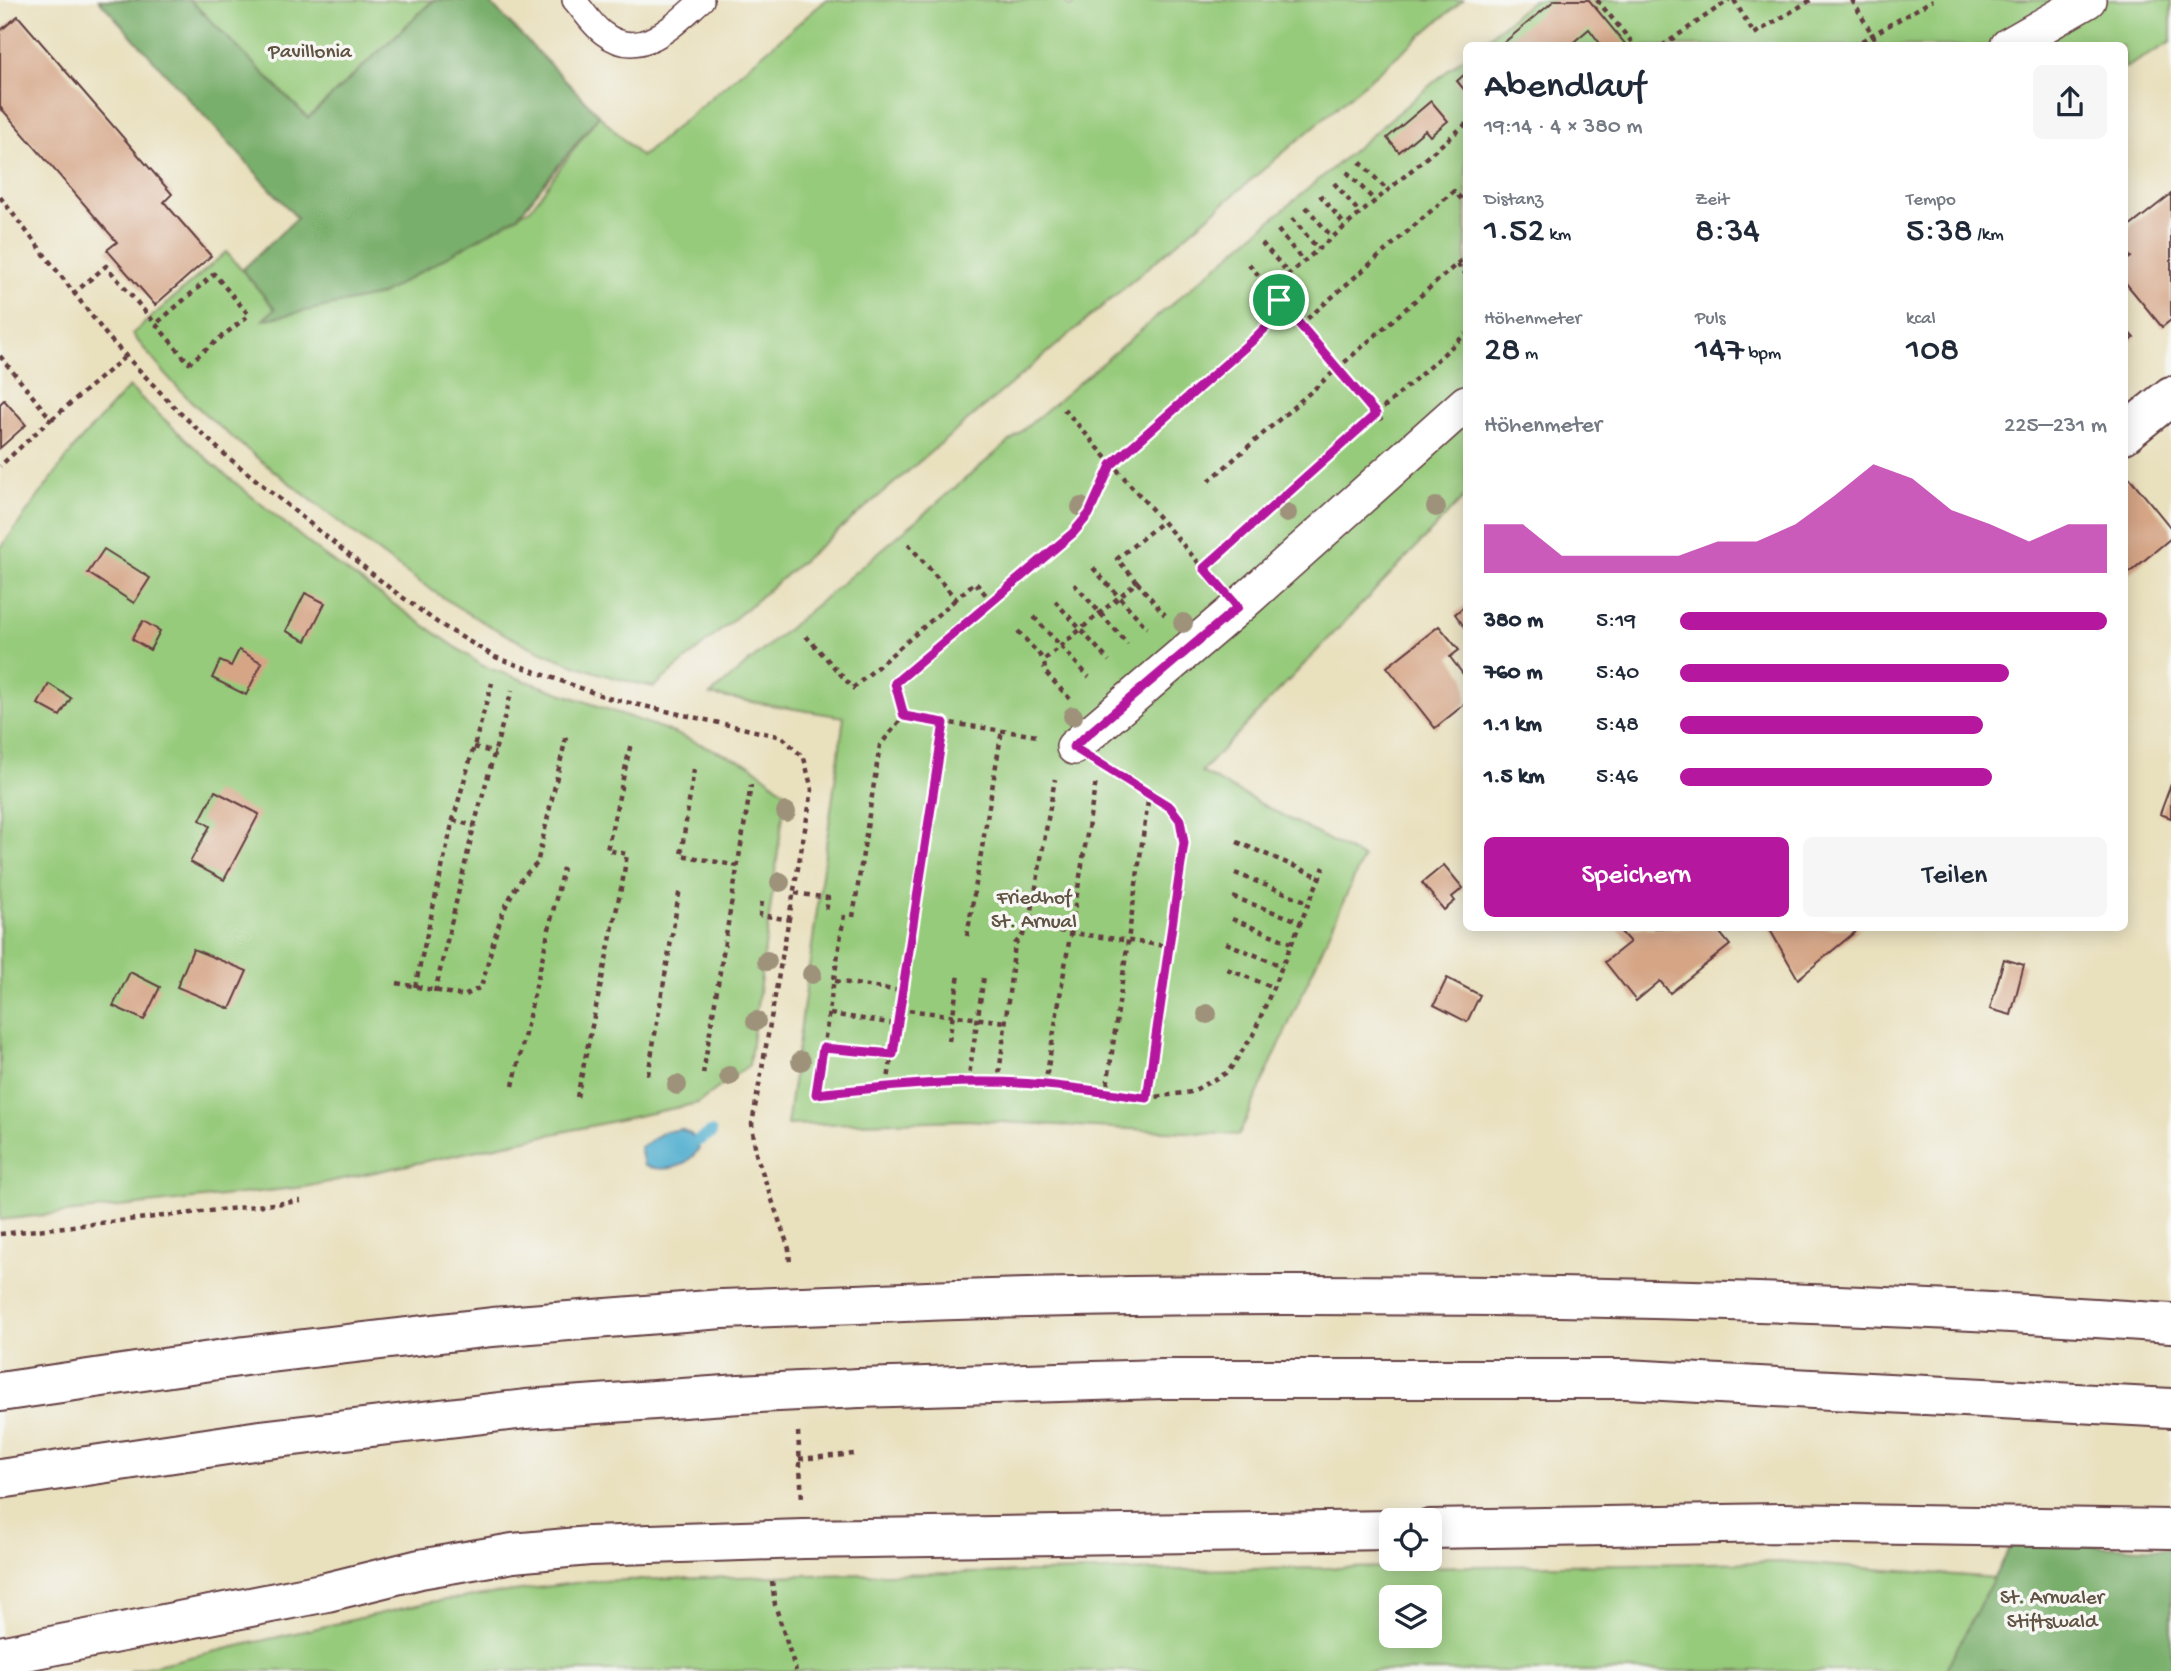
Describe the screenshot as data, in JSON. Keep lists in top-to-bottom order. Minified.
{"parks":["Pavillonia","Friedhof St. Arnual","St. Arnualer Stiftswald"],"page":{"heading":["Abendlauf","19:14 · 4 × 380 m"],"stats":[["Distanz","1.52 km"],["Zeit","8:34"],["Tempo","5:38 /km"],["Höhenmeter","28 m"],["Puls","147 bpm"],["kcal","108"]],"chart":["Höhenmeter","225–231 m"],"list":[{"name":"380 m","note":"5:19"},{"name":"760 m","note":"5:40"},{"name":"1.1 km","note":"5:48"},{"name":"1.5 km","note":"5:46"}],"buttons":["Speichern","Teilen"]}}
